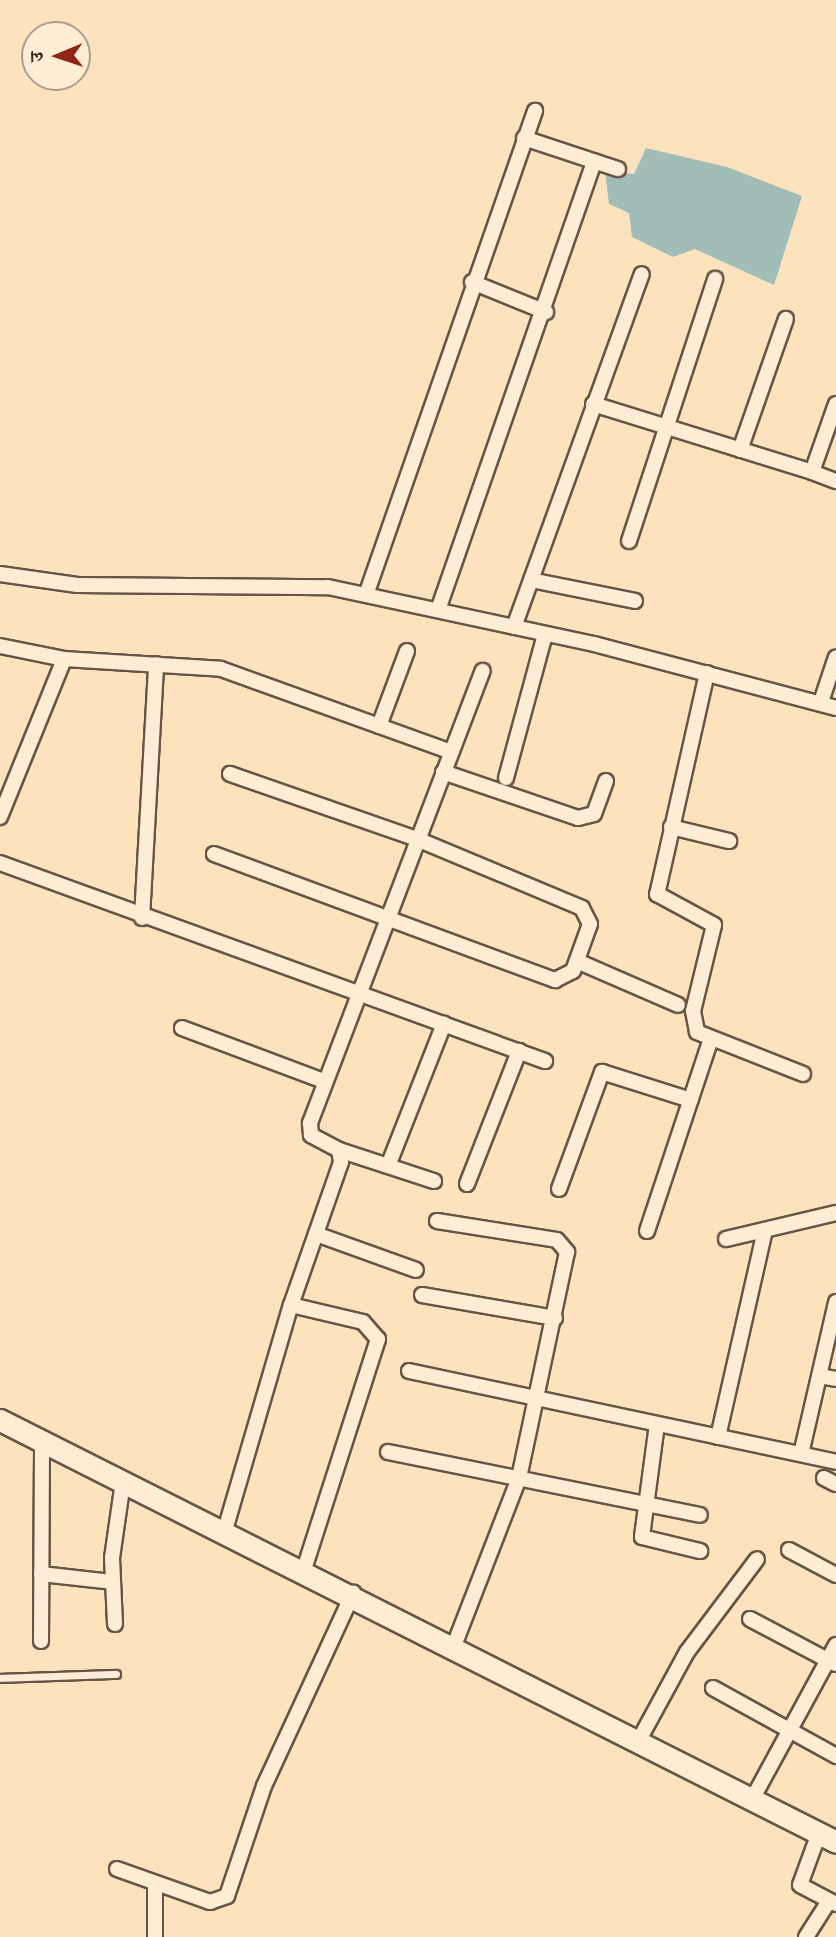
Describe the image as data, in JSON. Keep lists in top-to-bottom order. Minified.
{"north":"left"}
